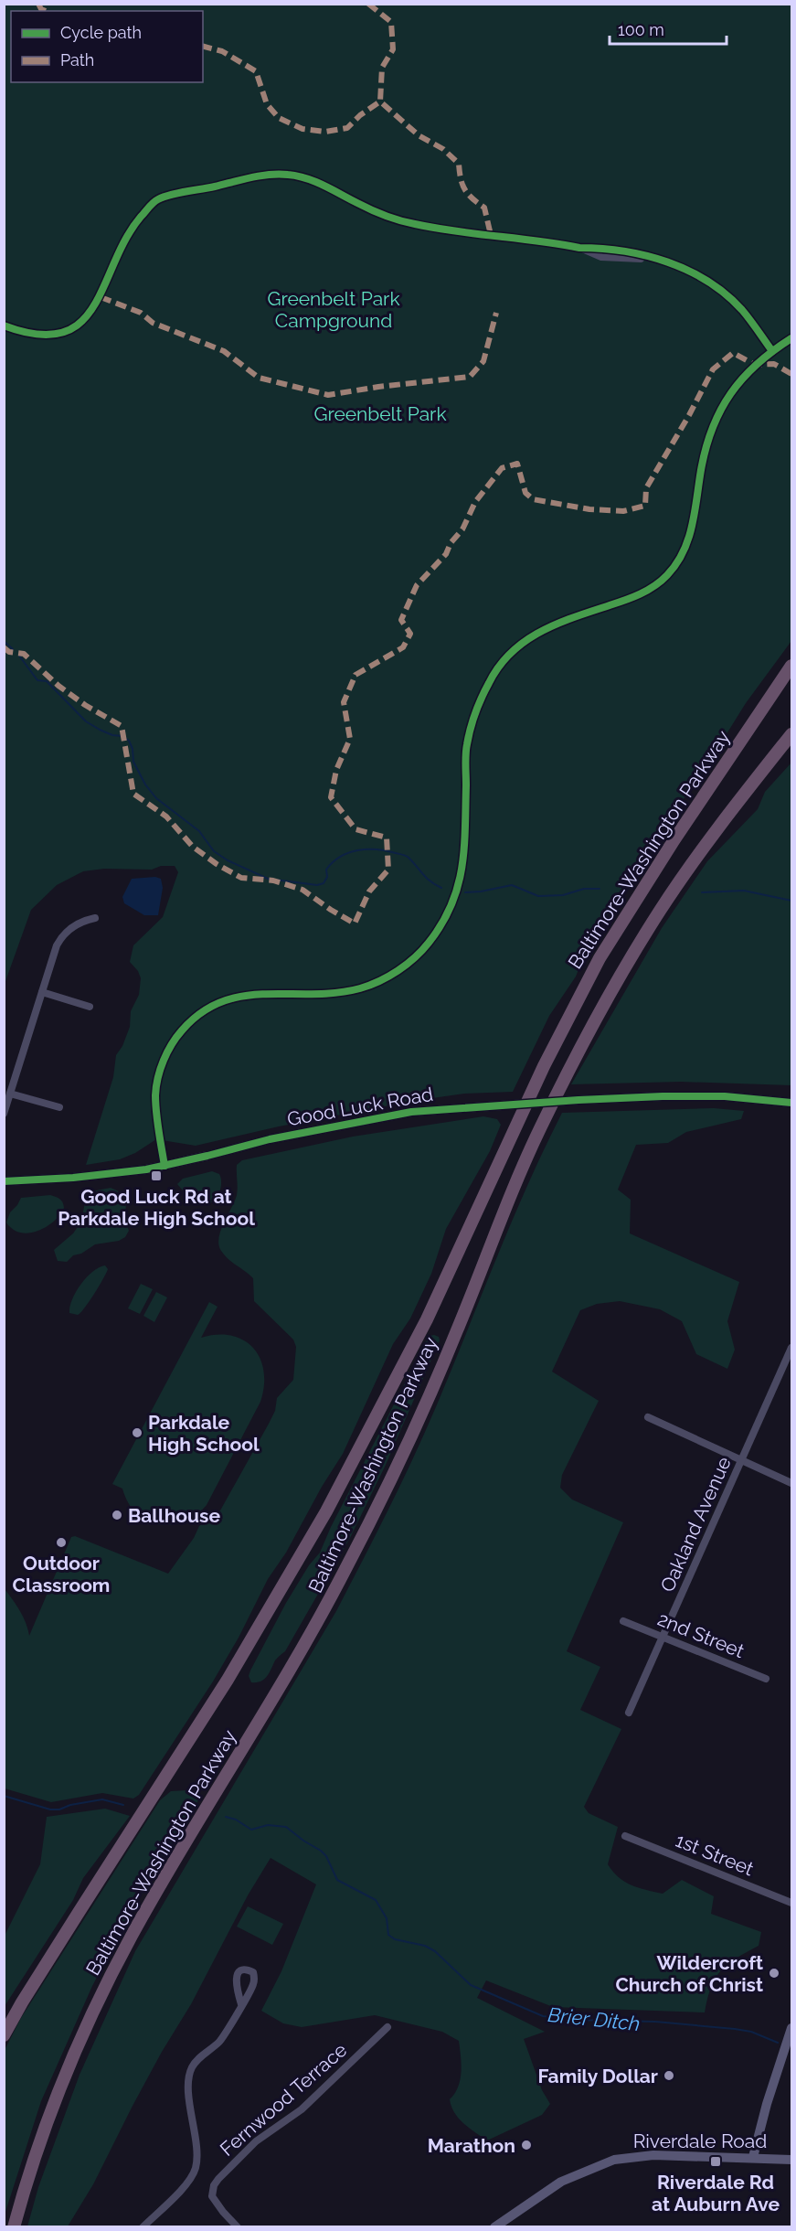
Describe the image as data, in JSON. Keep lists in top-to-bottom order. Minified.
{"streets":{"highway":["Baltimore-Washington Parkway"],"main road":["Good Luck Road","Riverdale Road"],"street":["Oakland Avenue","2nd Street","1st Street","Fernwood Terrace"]},"crossings":[["Oakland Avenue","2nd Street"]],"water":["Brier Ditch"],"parks":["Greenbelt Park Campground","Greenbelt Park"],"places":{"transit":["Good Luck Rd at Parkdale High School","Riverdale Rd at Auburn Ave"],"other":["Parkdale High School","Ballhouse","Outdoor Classroom","Wildercroft Church of Christ","Family Dollar","Marathon"]},"legend":["Cycle path","Path"],"scale_bar":"100 m"}
